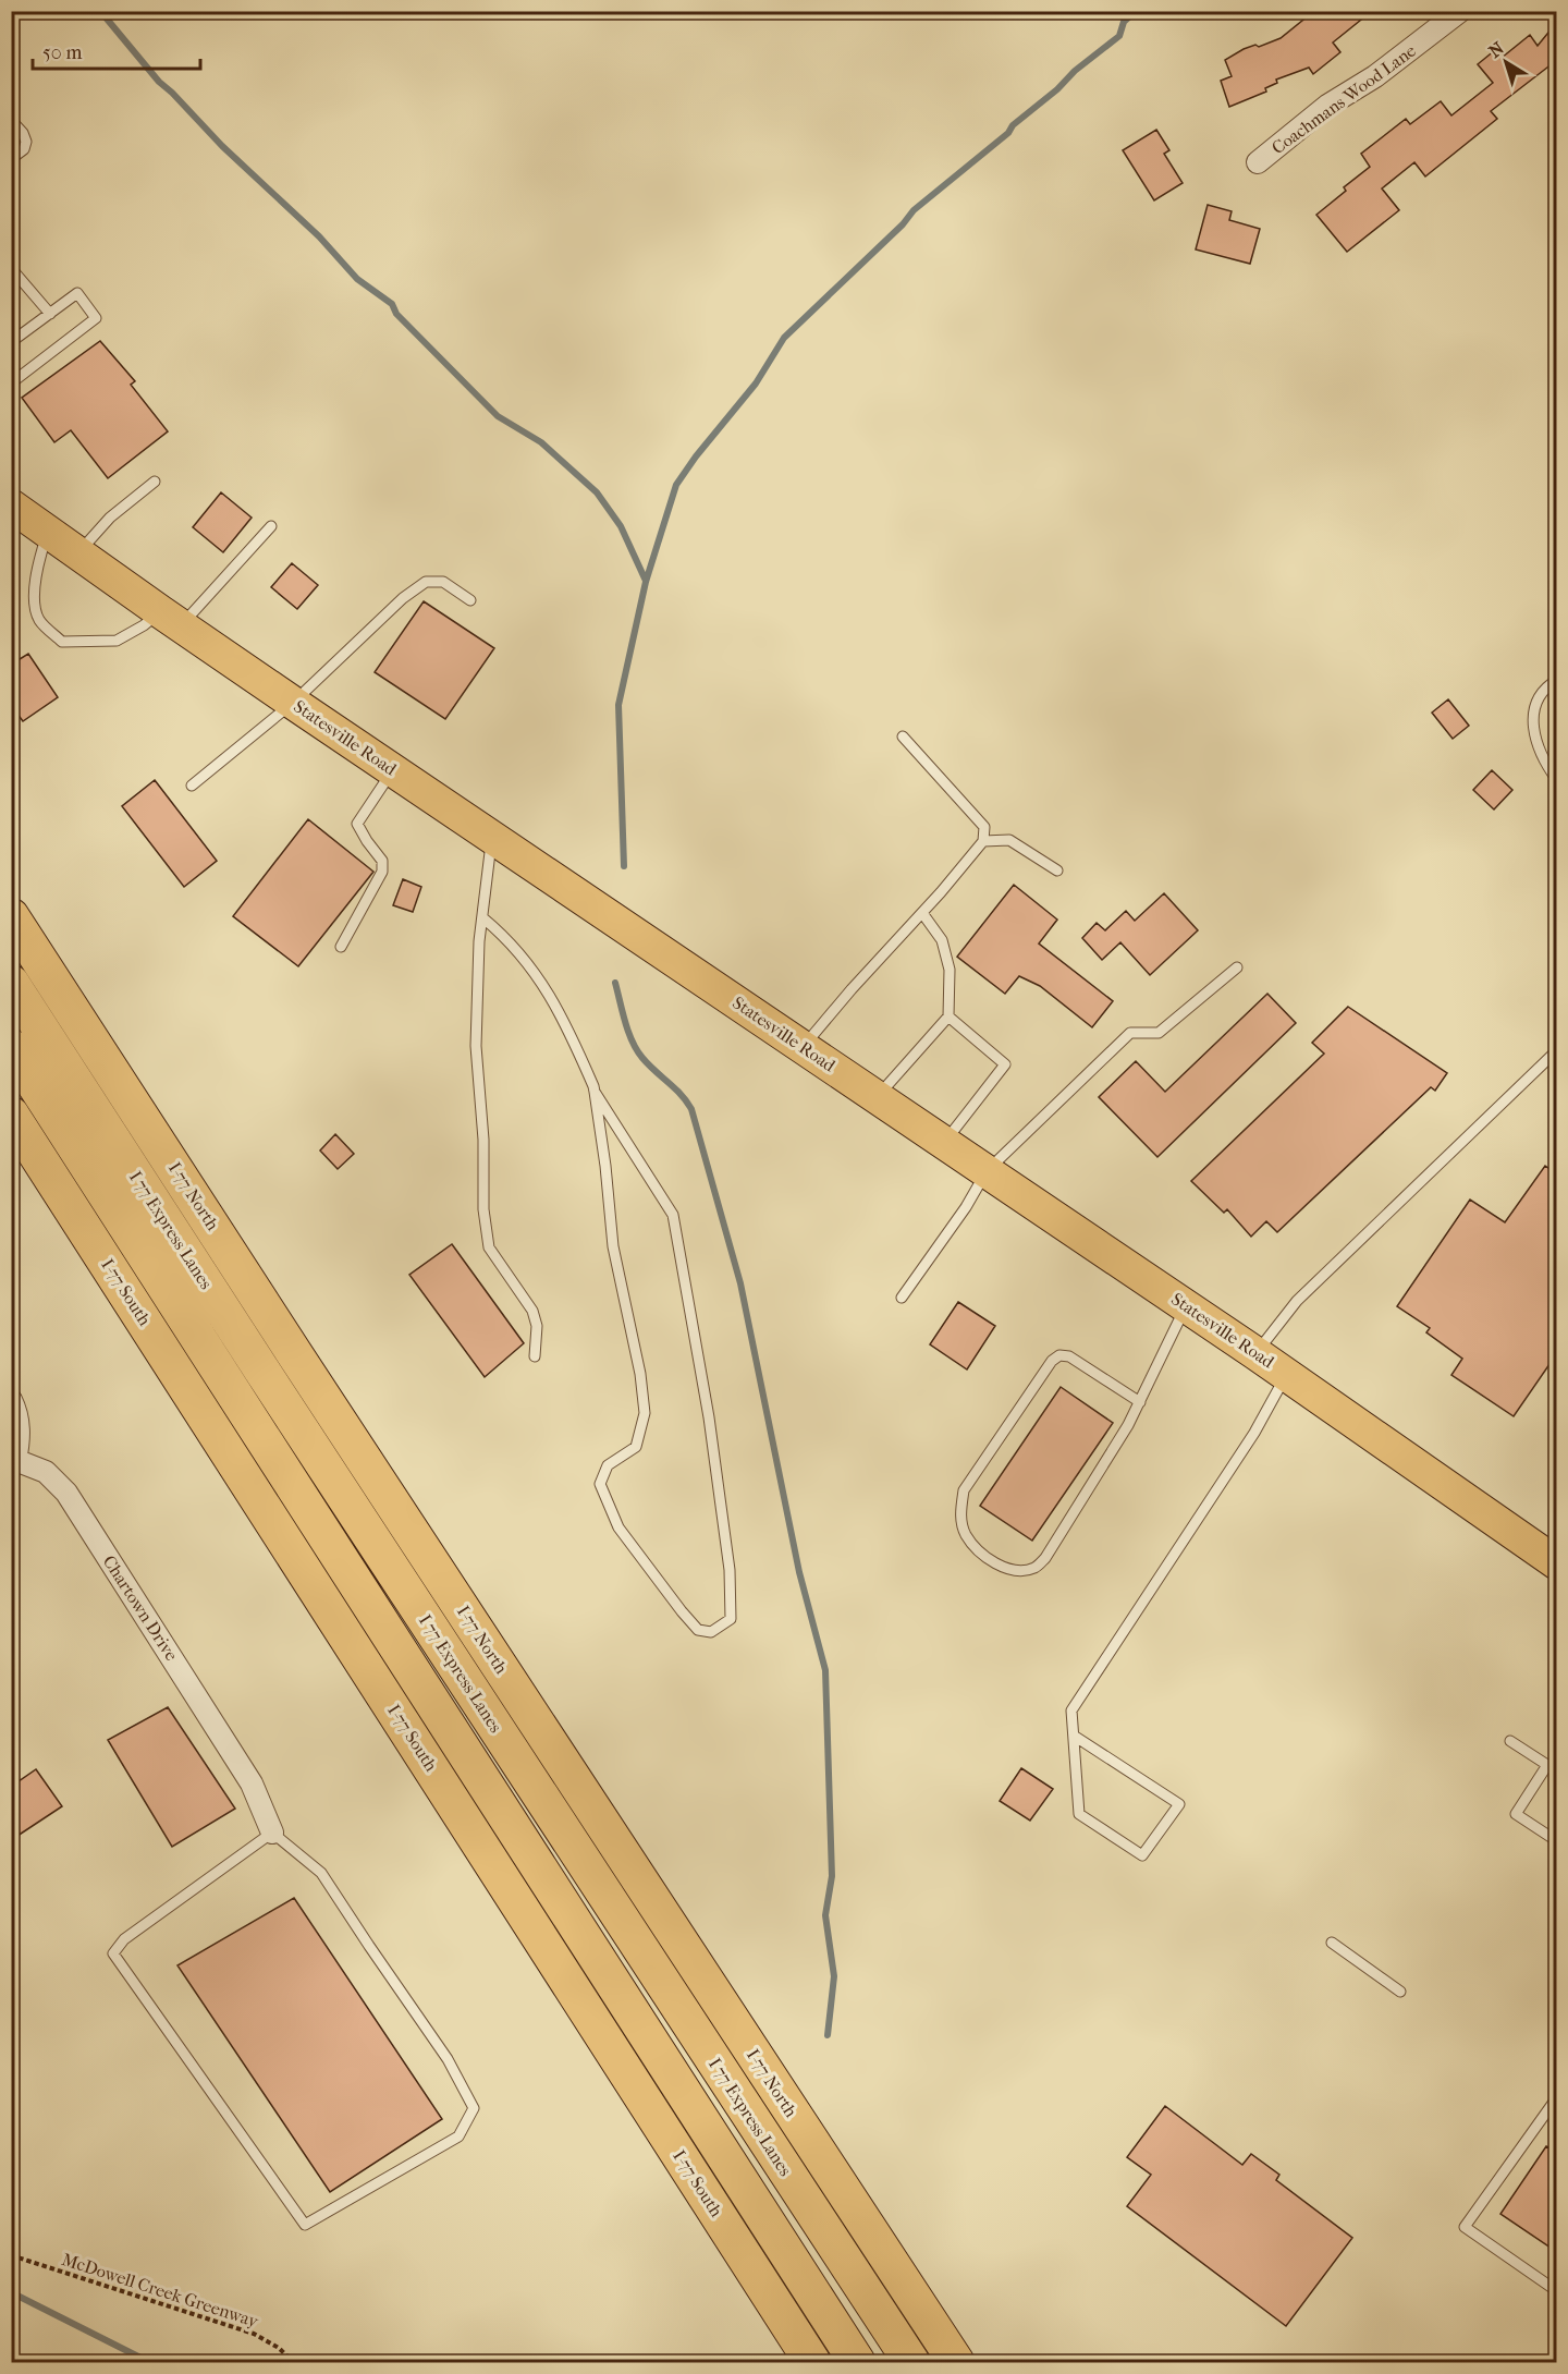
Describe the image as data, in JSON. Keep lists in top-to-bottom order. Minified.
{"streets":{"highway":["I-77 North","I 77 Express Lanes","I-77 South"],"main road":["Statesville Road"],"street":["Coachmans Wood Lane","Chartown Drive"],"path":["McDowell Creek Greenway"]},"scale_bar":"50 m","north":"top left"}
